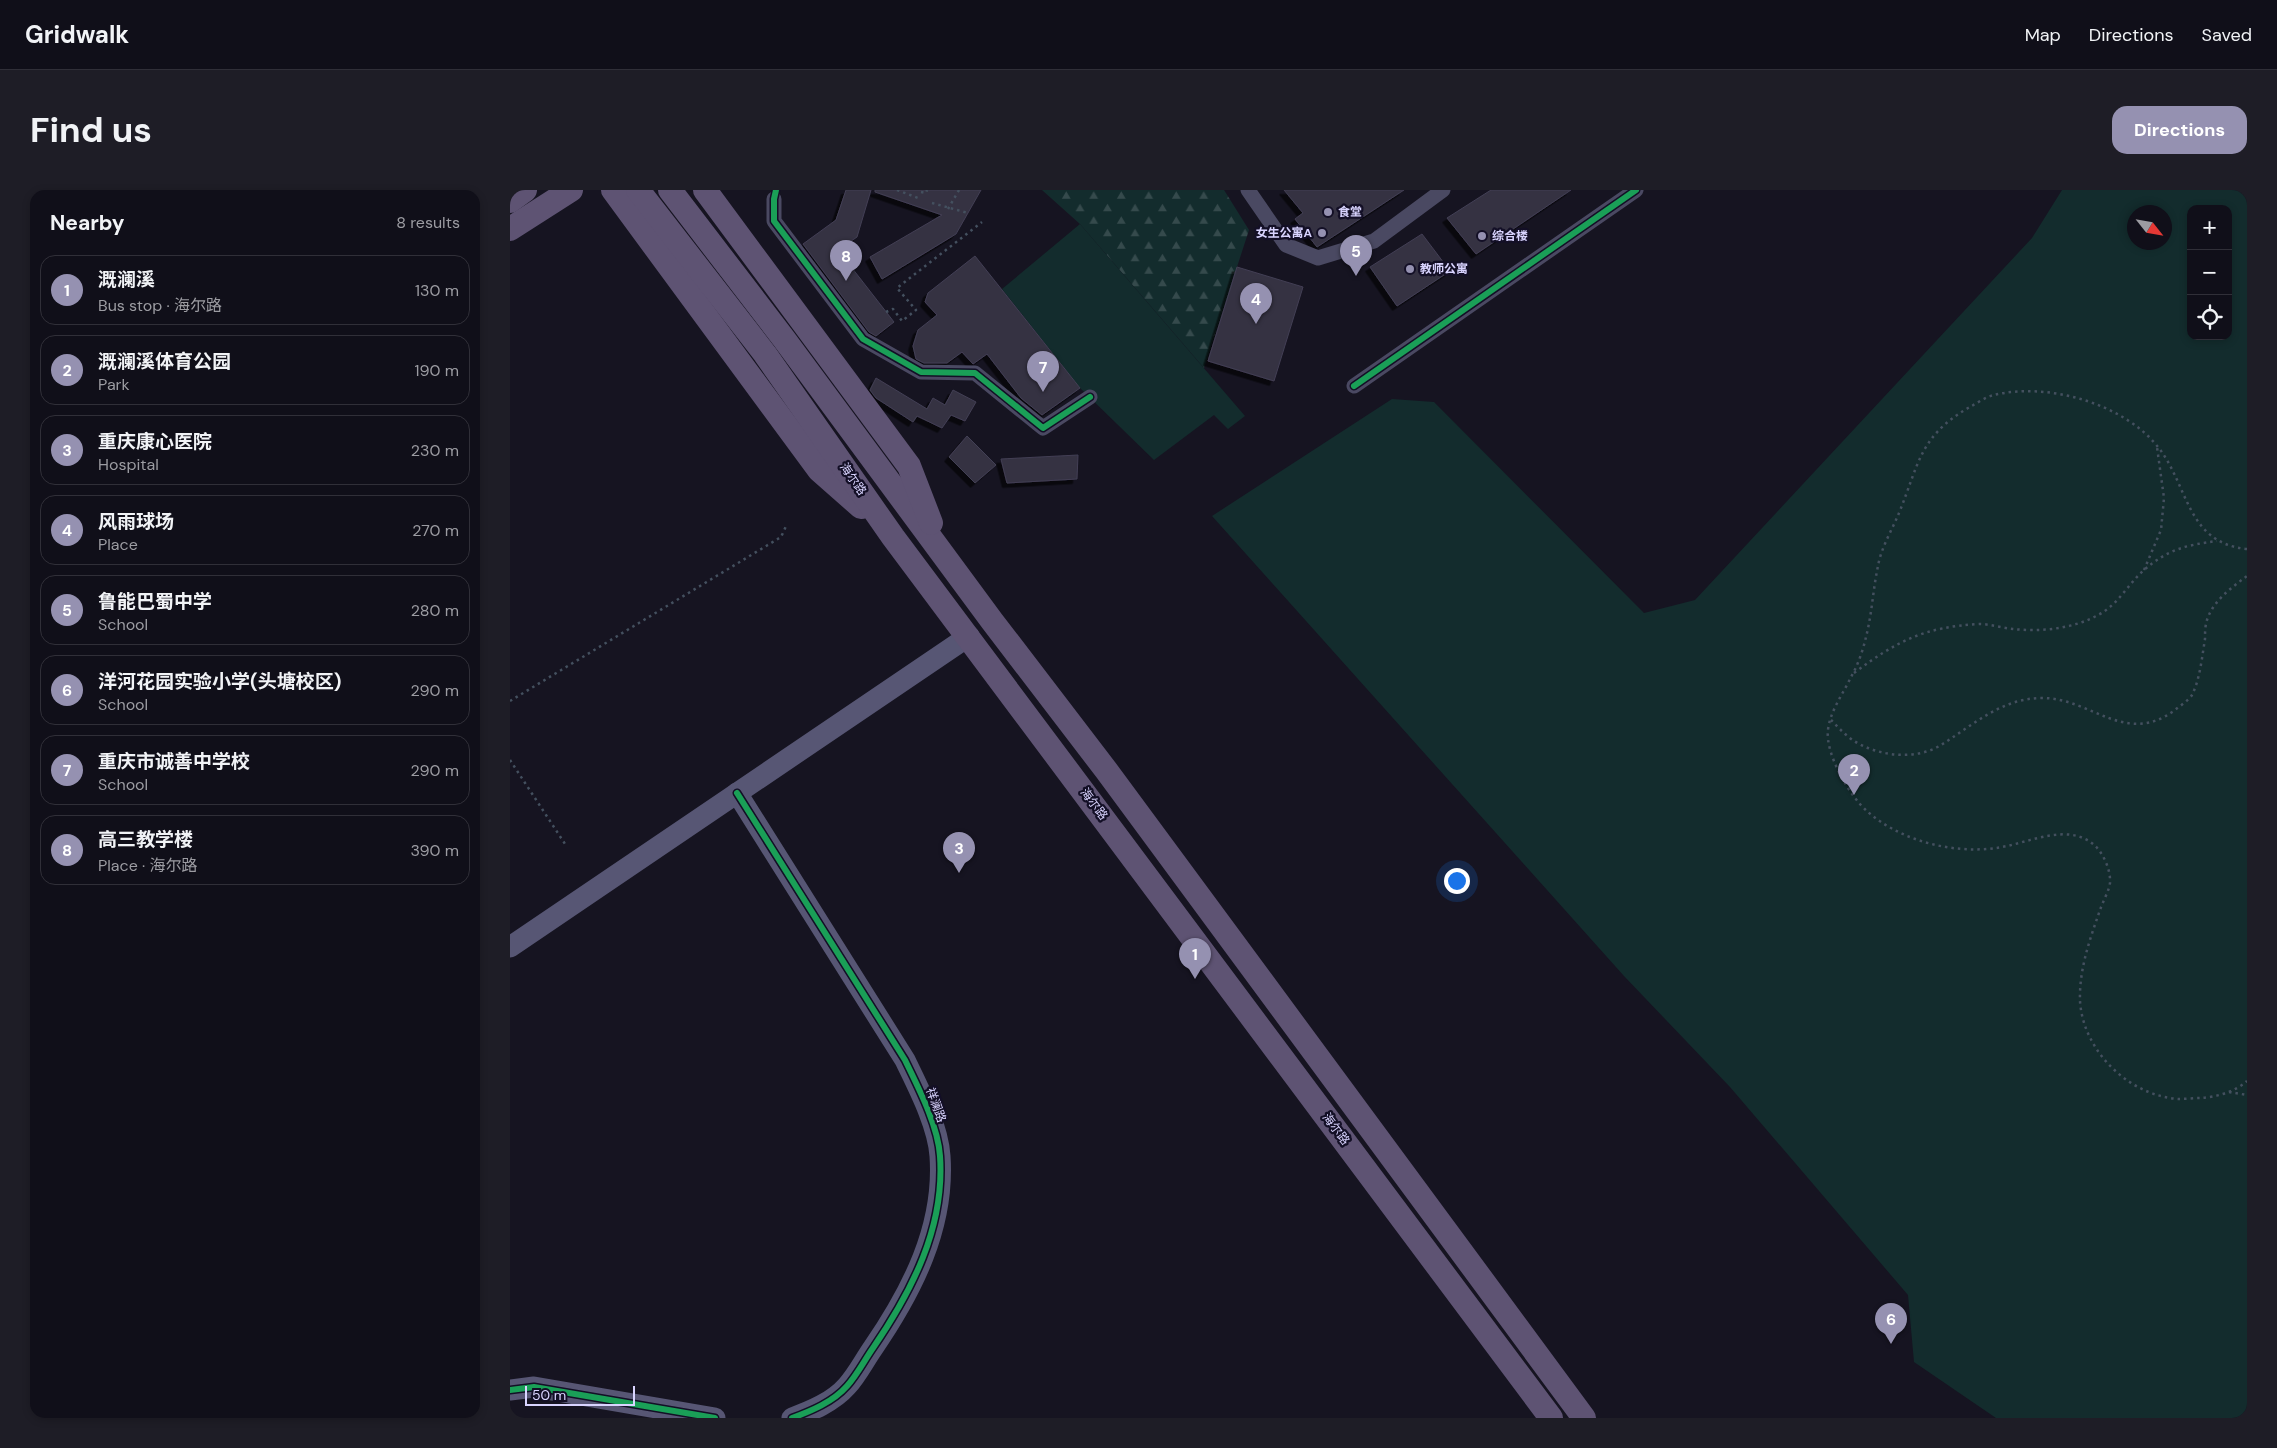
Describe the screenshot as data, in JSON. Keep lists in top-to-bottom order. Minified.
{"streets":{"main road":["海尔路"],"street":["祥澜路"]},"places":["食堂","女生公寓A","综合楼","教师公寓"],"scale_bar":"50 m","north":"bottom right","page":{"header":"Gridwalk","nav":["Map","Directions","Saved"],"buttons":"Directions","title":"Find us","heading":["Nearby","8 results"],"map_buttons":["+","−"],"pins":["5","8","4","7","2","3","1","6"],"list":[{"mark":"1","name":"溉澜溪","note":"Bus stop · 海尔路","value":"130 m"},{"mark":"2","name":"溉澜溪体育公园","note":"Park","value":"190 m"},{"mark":"3","name":"重庆康心医院","note":"Hospital","value":"230 m"},{"mark":"4","name":"风雨球场","note":"Place","value":"270 m"},{"mark":"5","name":"鲁能巴蜀中学","note":"School","value":"280 m"},{"mark":"6","name":"洋河花园实验小学(头塘校区)","note":"School","value":"290 m"},{"mark":"7","name":"重庆市诚善中学校","note":"School","value":"290 m"},{"mark":"8","name":"高三教学楼","note":"Place · 海尔路","value":"390 m"}],"scale":"50 m"}}
